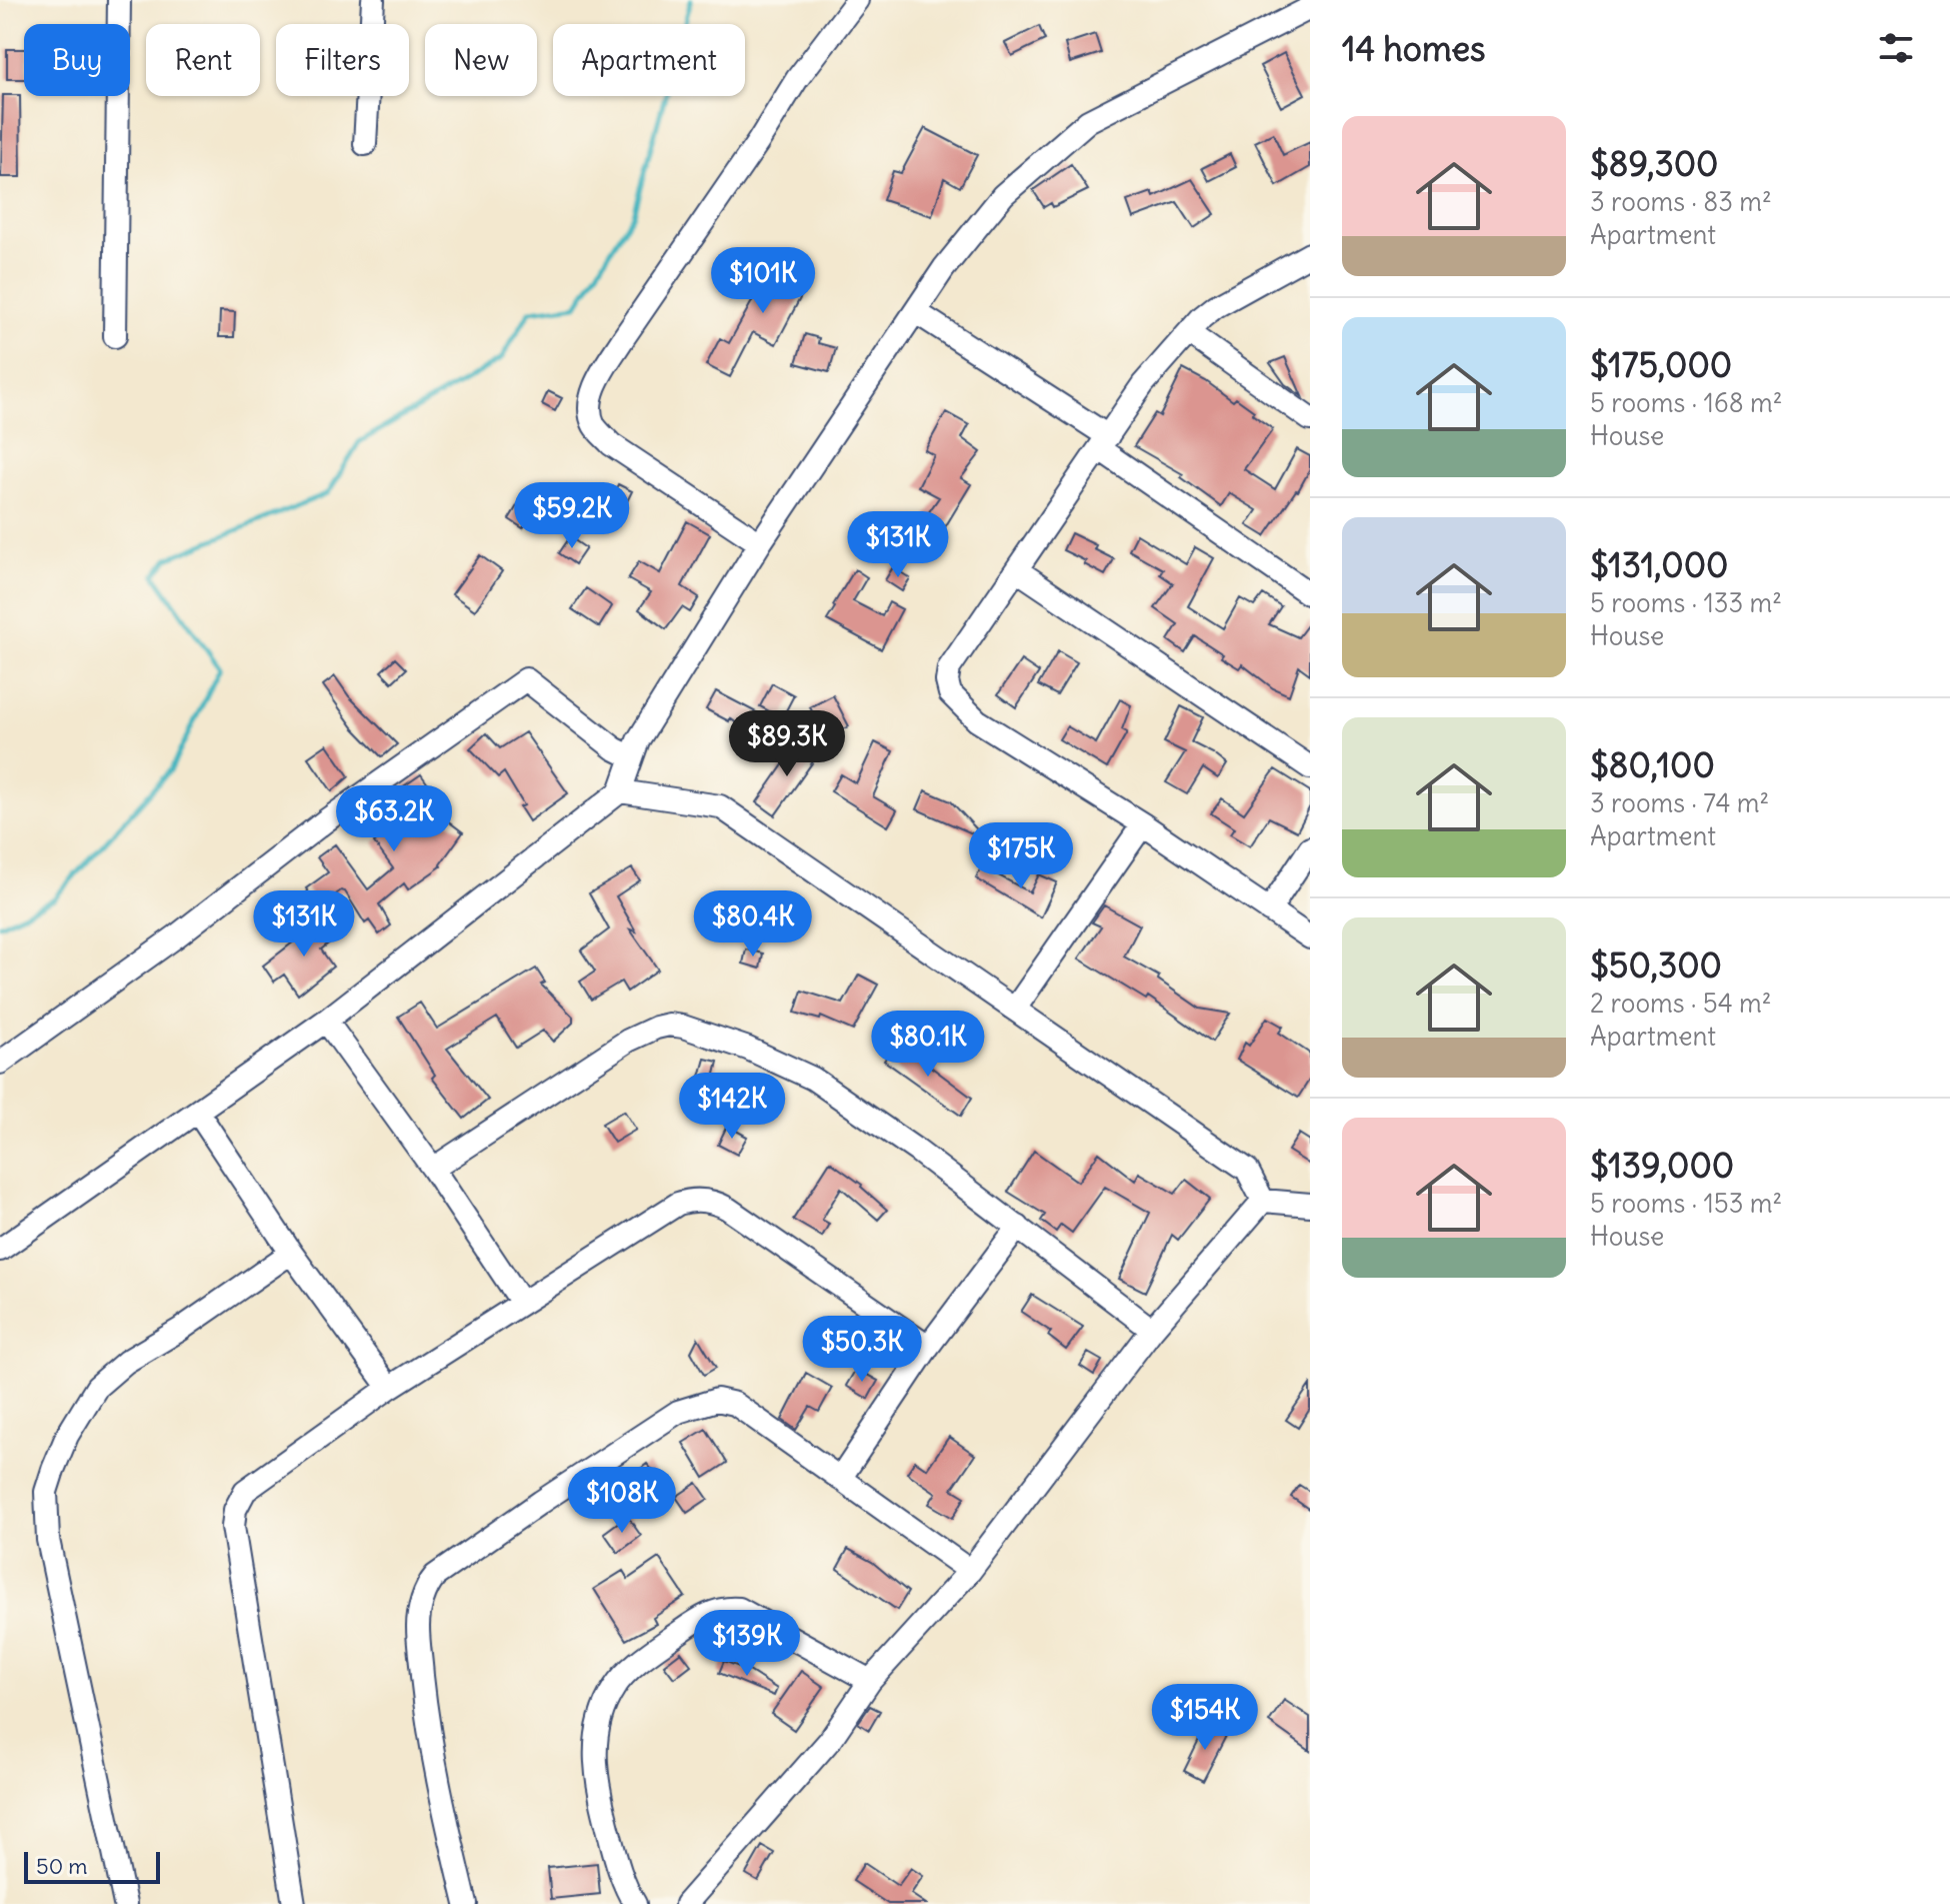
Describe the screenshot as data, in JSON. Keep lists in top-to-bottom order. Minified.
{"scale_bar":"50 m","page":{"heading":"14 homes","chip":["Buy","Rent","Filters","New","Apartment"],"list":[{"name":"$89,300","note":"3 rooms · 83 m² · Apartment"},{"name":"$175,000","note":"5 rooms · 168 m² · House"},{"name":"$131,000","note":"5 rooms · 133 m² · House"},{"name":"$80,100","note":"3 rooms · 74 m² · Apartment"},{"name":"$50,300","note":"2 rooms · 54 m² · Apartment"},{"name":"$139,000","note":"5 rooms · 153 m² · House"}],"price":["$101K","$59.2K","$131K","$89.3K","$63.2K","$175K","$131K","$80.4K","$80.1K","$142K","$50.3K","$108K","$139K","$154K"],"scale":"50 m"}}
